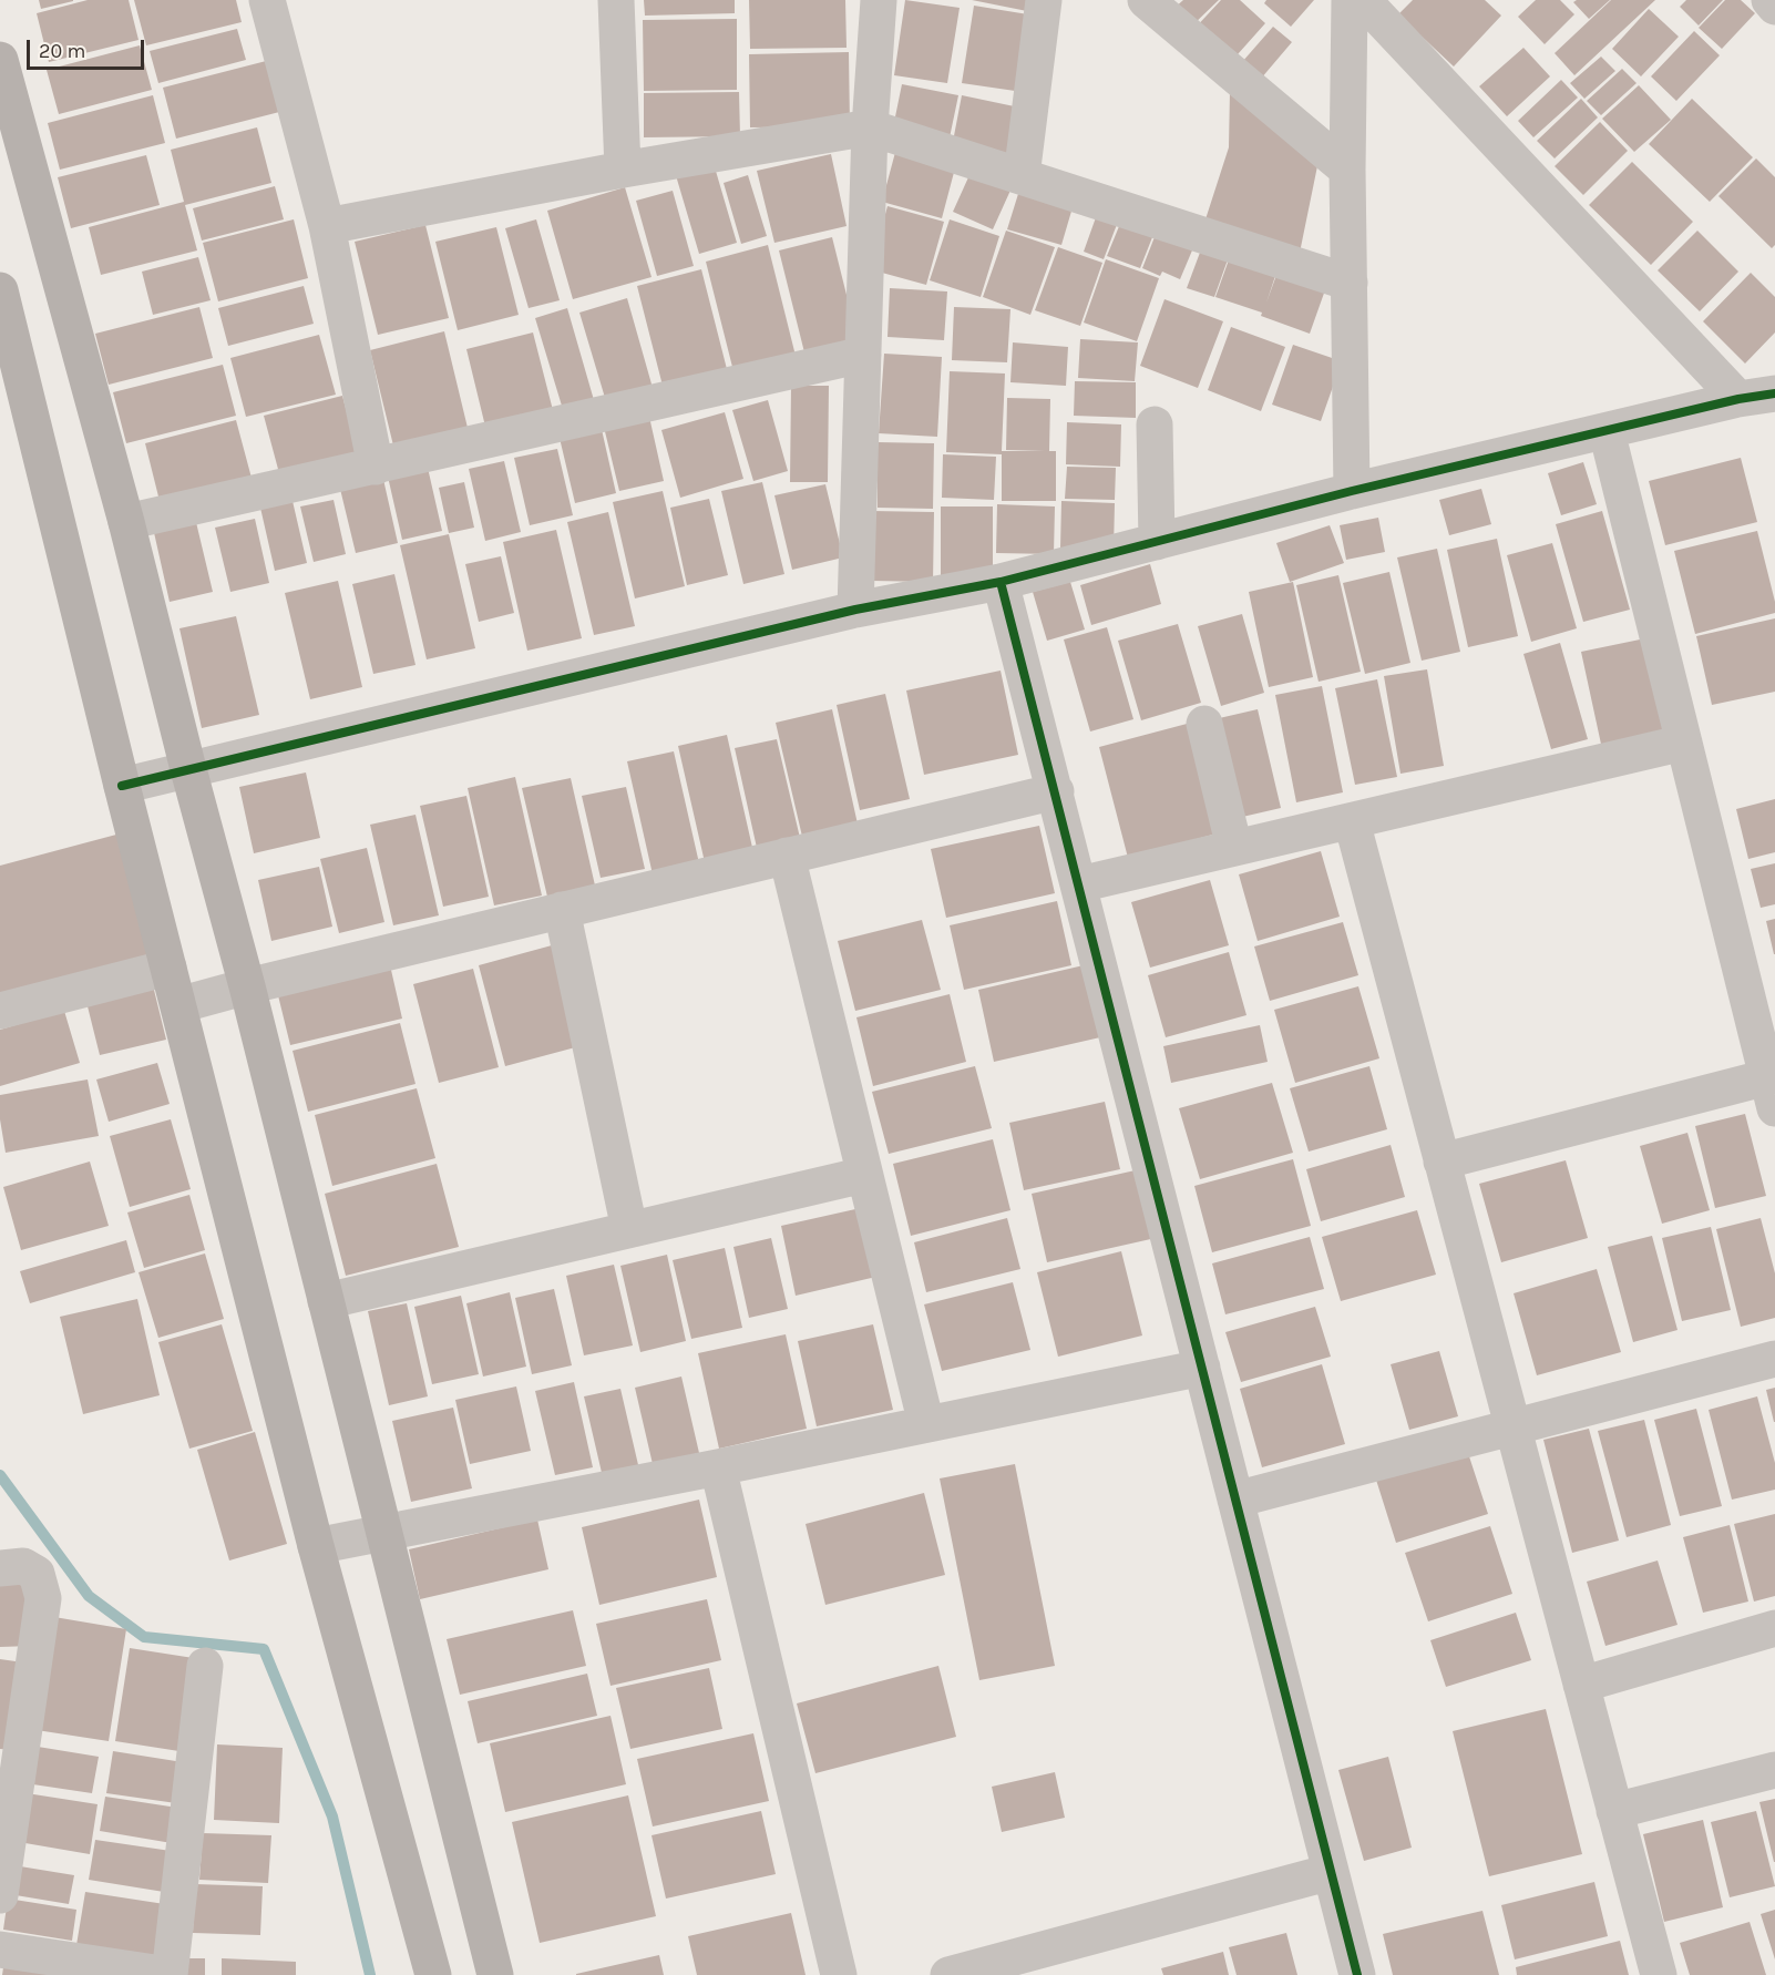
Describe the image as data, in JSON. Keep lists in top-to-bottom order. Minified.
{"scale_bar":"20 m"}
